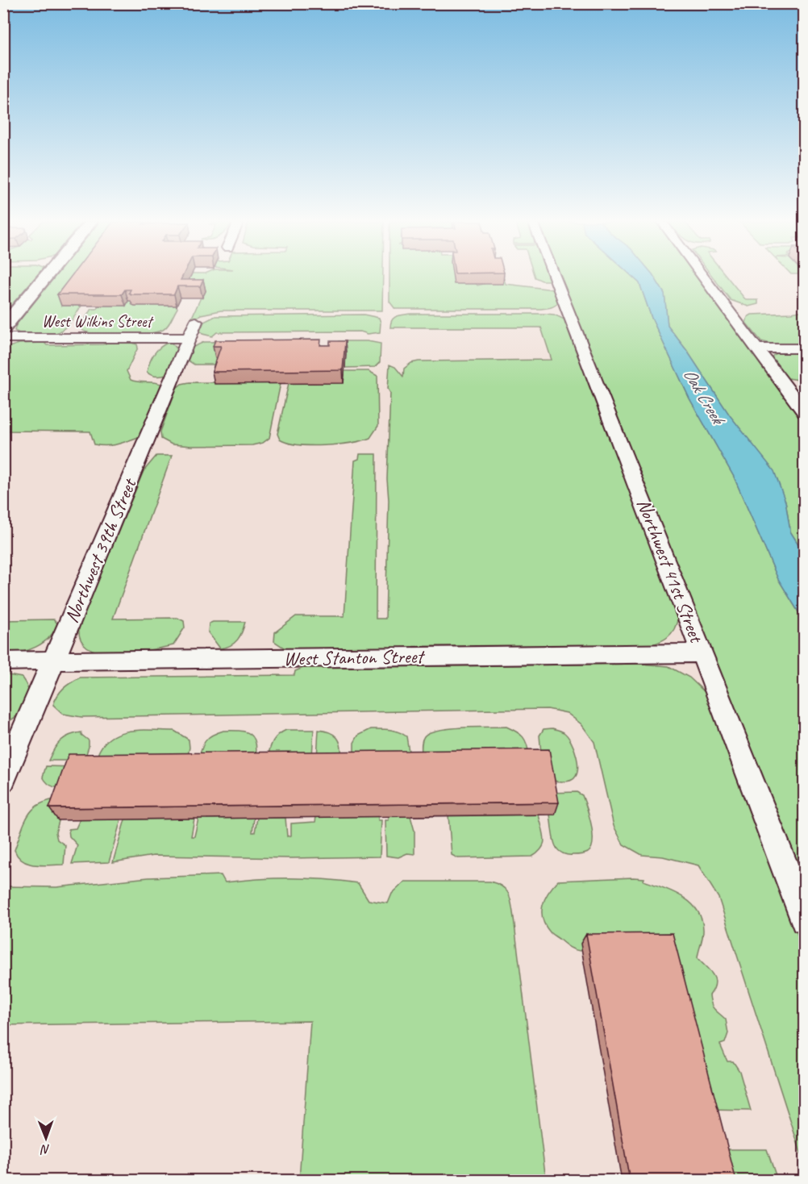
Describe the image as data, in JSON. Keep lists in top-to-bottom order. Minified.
{"streets":{"street":["West Wilkins Street","Northwest 39th Street","Northwest 41st Street","West Stanton Street"]},"crossings":[["West Wilkins Street","Northwest 39th Street"],["Northwest 39th Street","West Stanton Street"],["Northwest 41st Street","West Stanton Street"]],"water":["Oak Creek"],"north":"bottom"}
